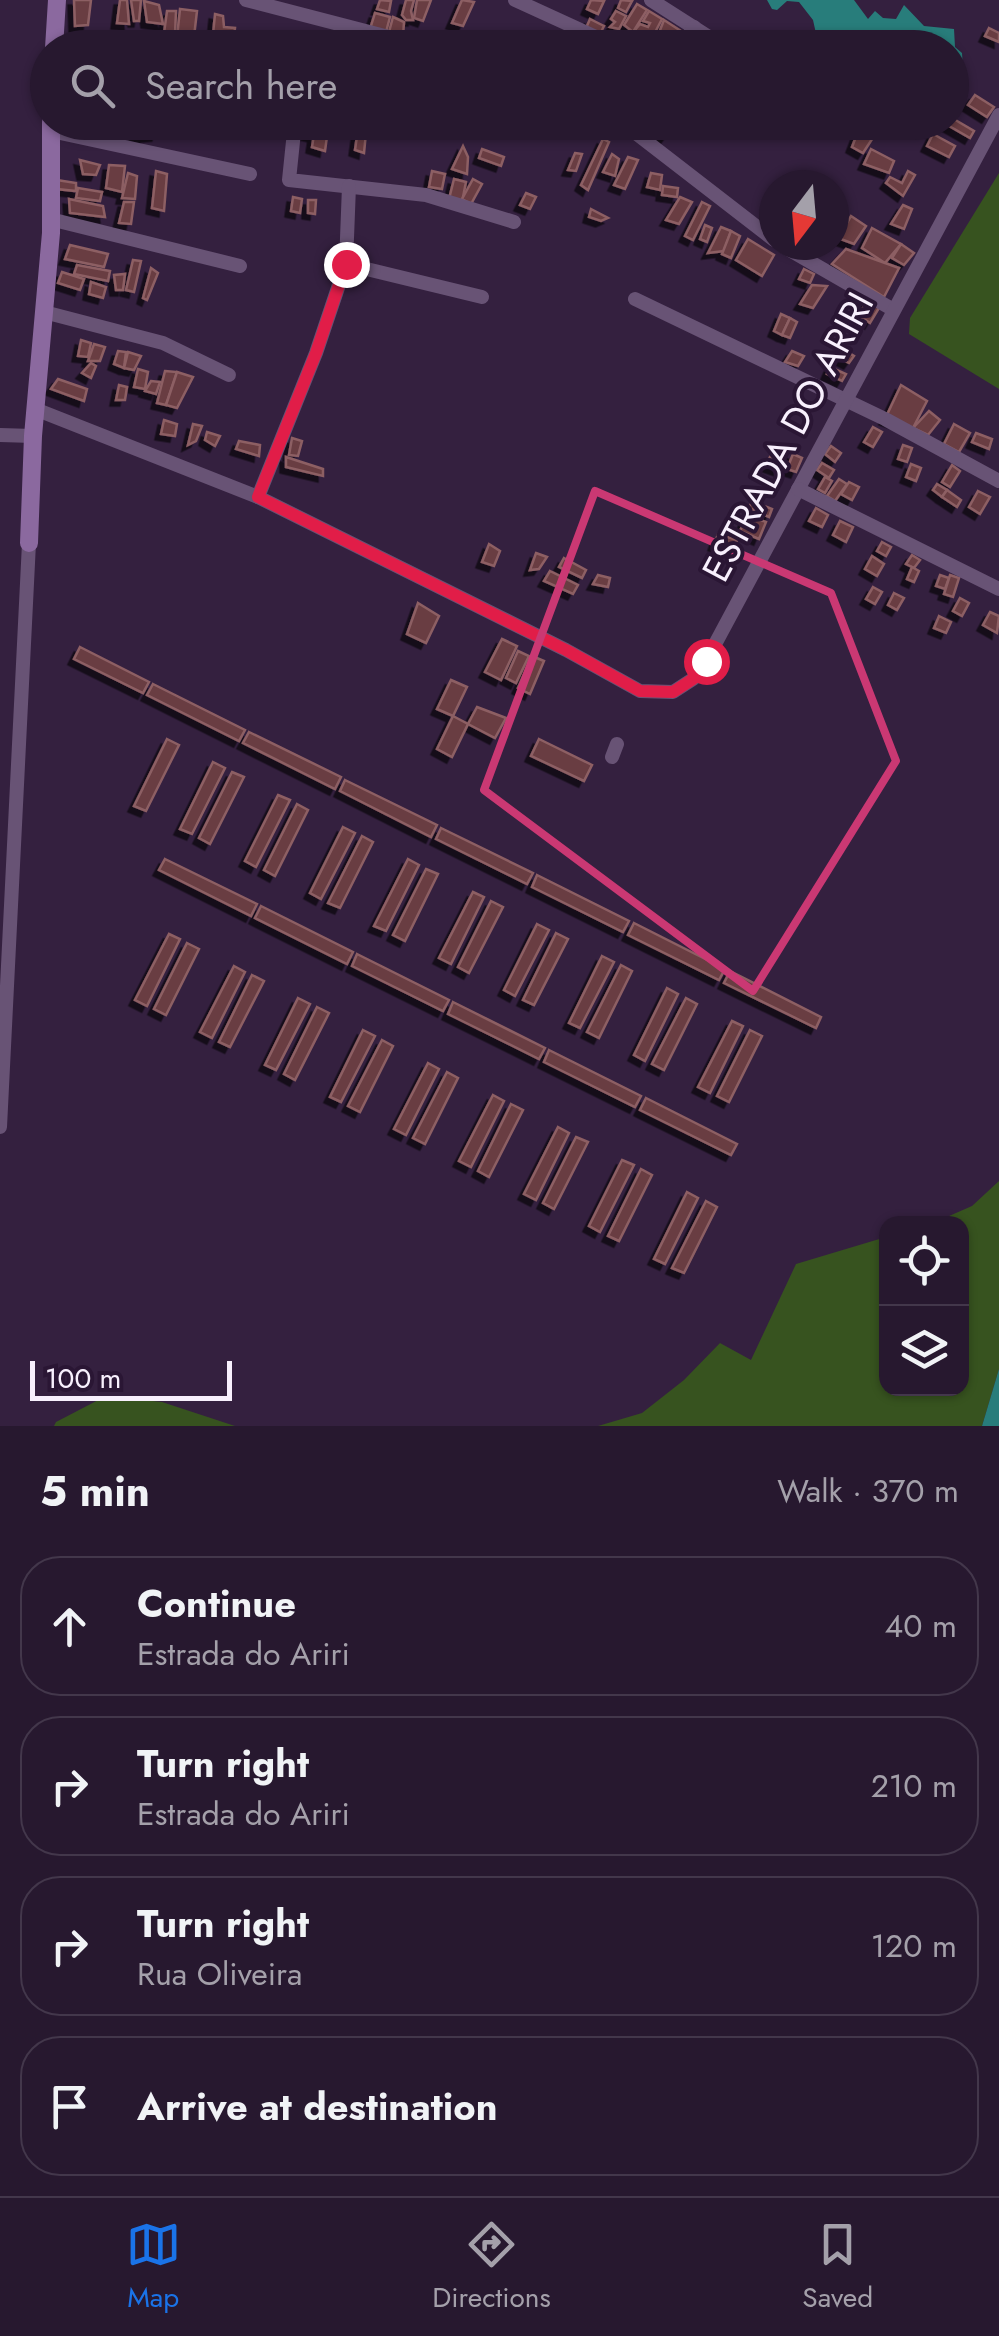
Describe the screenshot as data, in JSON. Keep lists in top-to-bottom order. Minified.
{"streets":{"street":["ESTRADA DO ARIRI"]},"scale_bar":"100 m","north":"bottom","page":{"search":"Search here","scale":"100 m","heading":["5 min","Walk · 370 m"],"list":[["Continue","Estrada do Ariri","40 m"],["Turn right","Estrada do Ariri","210 m"],["Turn right","Rua Oliveira","120 m"],"Arrive at destination"],"nav":["Map","Directions","Saved"]}}
